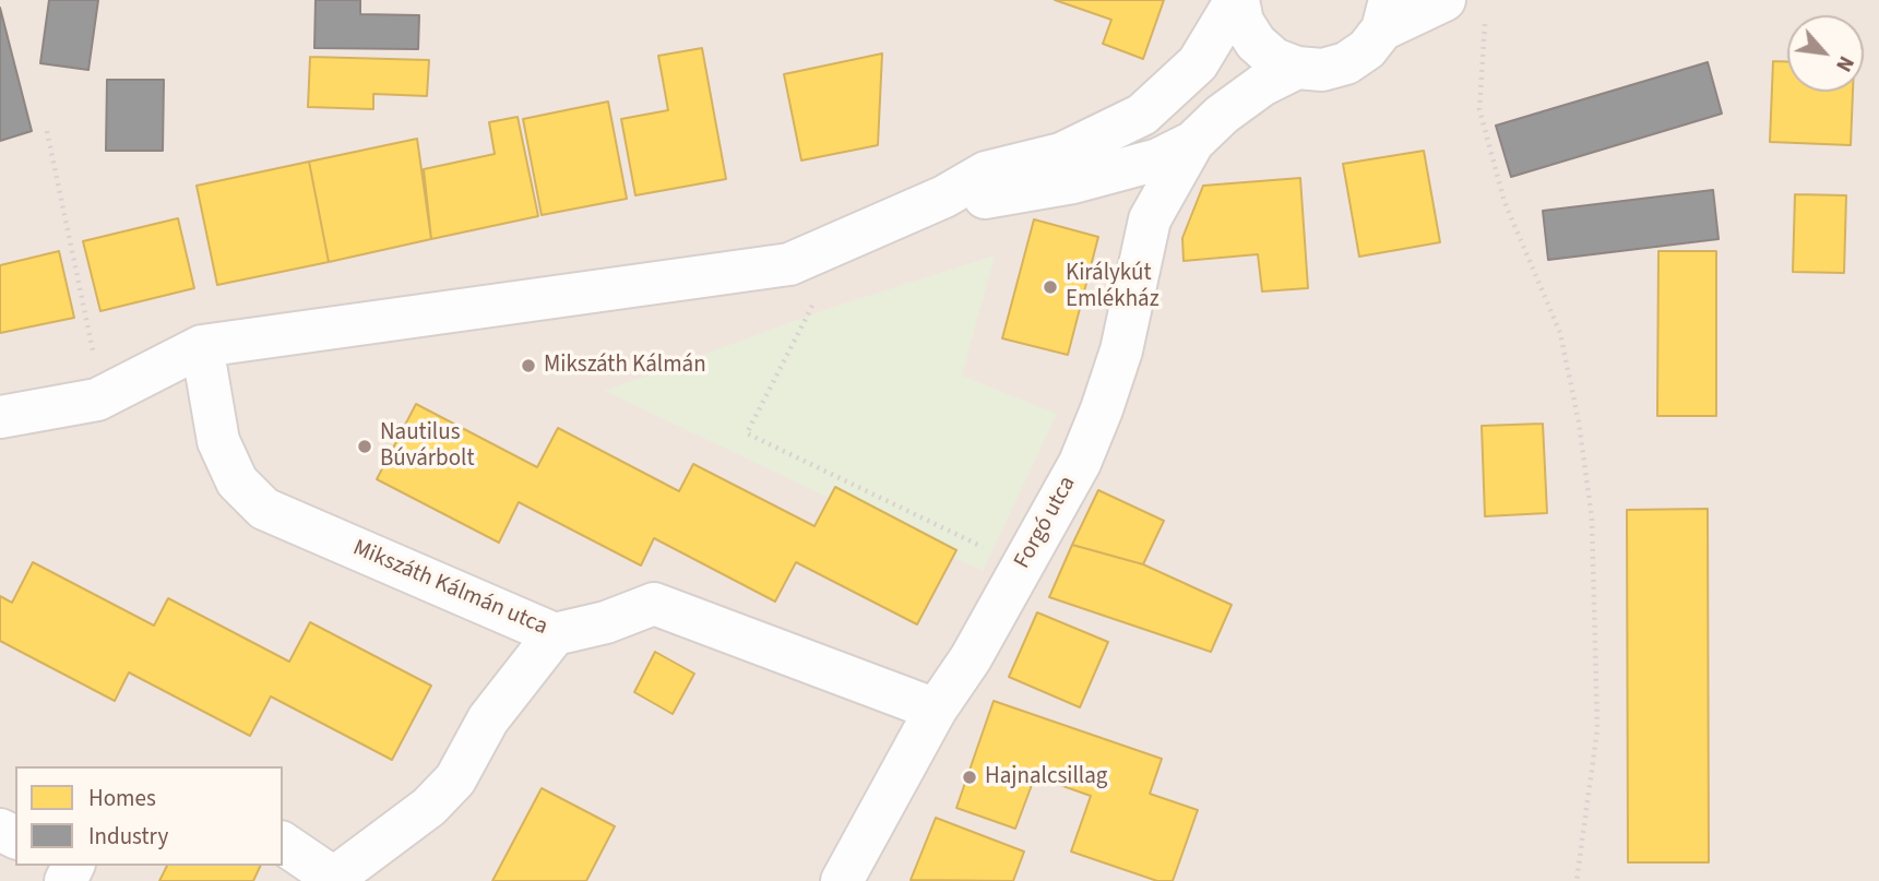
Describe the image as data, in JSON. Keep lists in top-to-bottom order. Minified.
{"streets":{"street":["Forgó utca","Mikszáth Kálmán utca"]},"crossings":[["Forgó utca","Mikszáth Kálmán utca"]],"places":["Királykút Emlékház","Mikszáth Kálmán","Nautilus Búvárbolt","Hajnalcsillag"],"legend":["Homes","Industry"],"north":"bottom right"}
